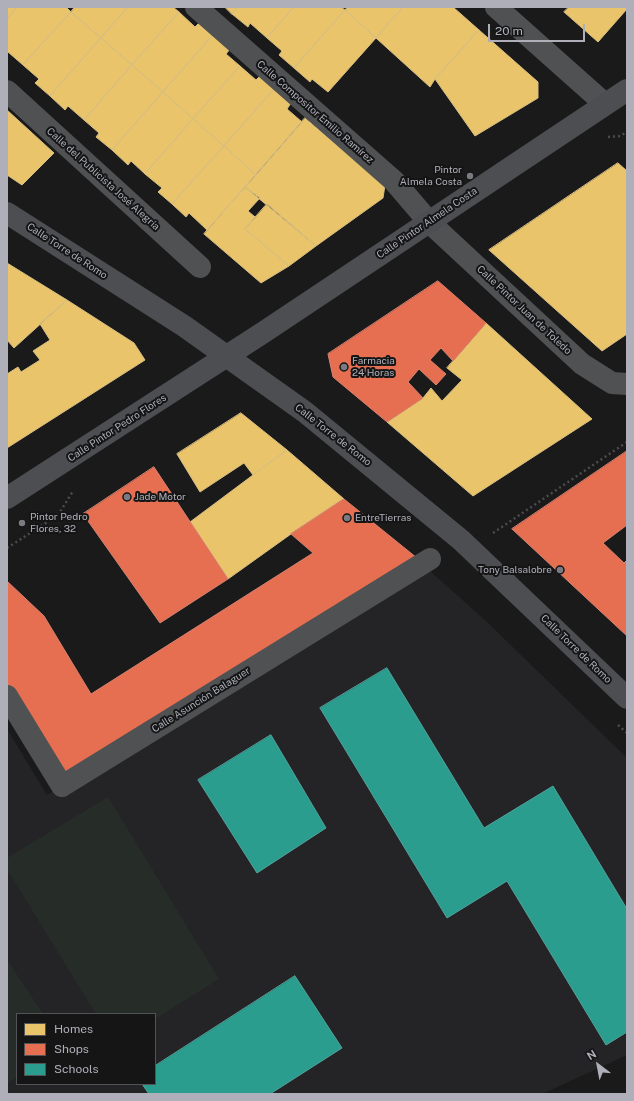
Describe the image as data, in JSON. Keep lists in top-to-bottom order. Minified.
{"streets":{"main road":["Calle Pintor Almela Costa","Calle Torre de Romo","Calle Pintor Pedro Flores"],"street":["Calle Compositor Emilio Ramírez","Calle del Publicista José Alegría","Calle Pintor Juan de Toledo","Calle Asunción Balaguer"]},"crossings":[["Calle Compositor Emilio Ramírez","Calle Pintor Almela Costa"],["Calle Compositor Emilio Ramírez","Calle Pintor Juan de Toledo"],["Calle Pintor Almela Costa","Calle Torre de Romo"],["Calle Pintor Almela Costa","Calle Pintor Juan de Toledo"],["Calle Pintor Almela Costa","Calle Pintor Pedro Flores"],["Calle Torre de Romo","Calle Pintor Pedro Flores"]],"places":["Pintor Almela Costa","Farmacia 24 Horas","Jade Motor","EntreTierras","Pintor Pedro Flores, 32","Tony Balsalobre"],"legend":["Homes","Shops","Schools"],"scale_bar":"20 m","north":"top left"}
